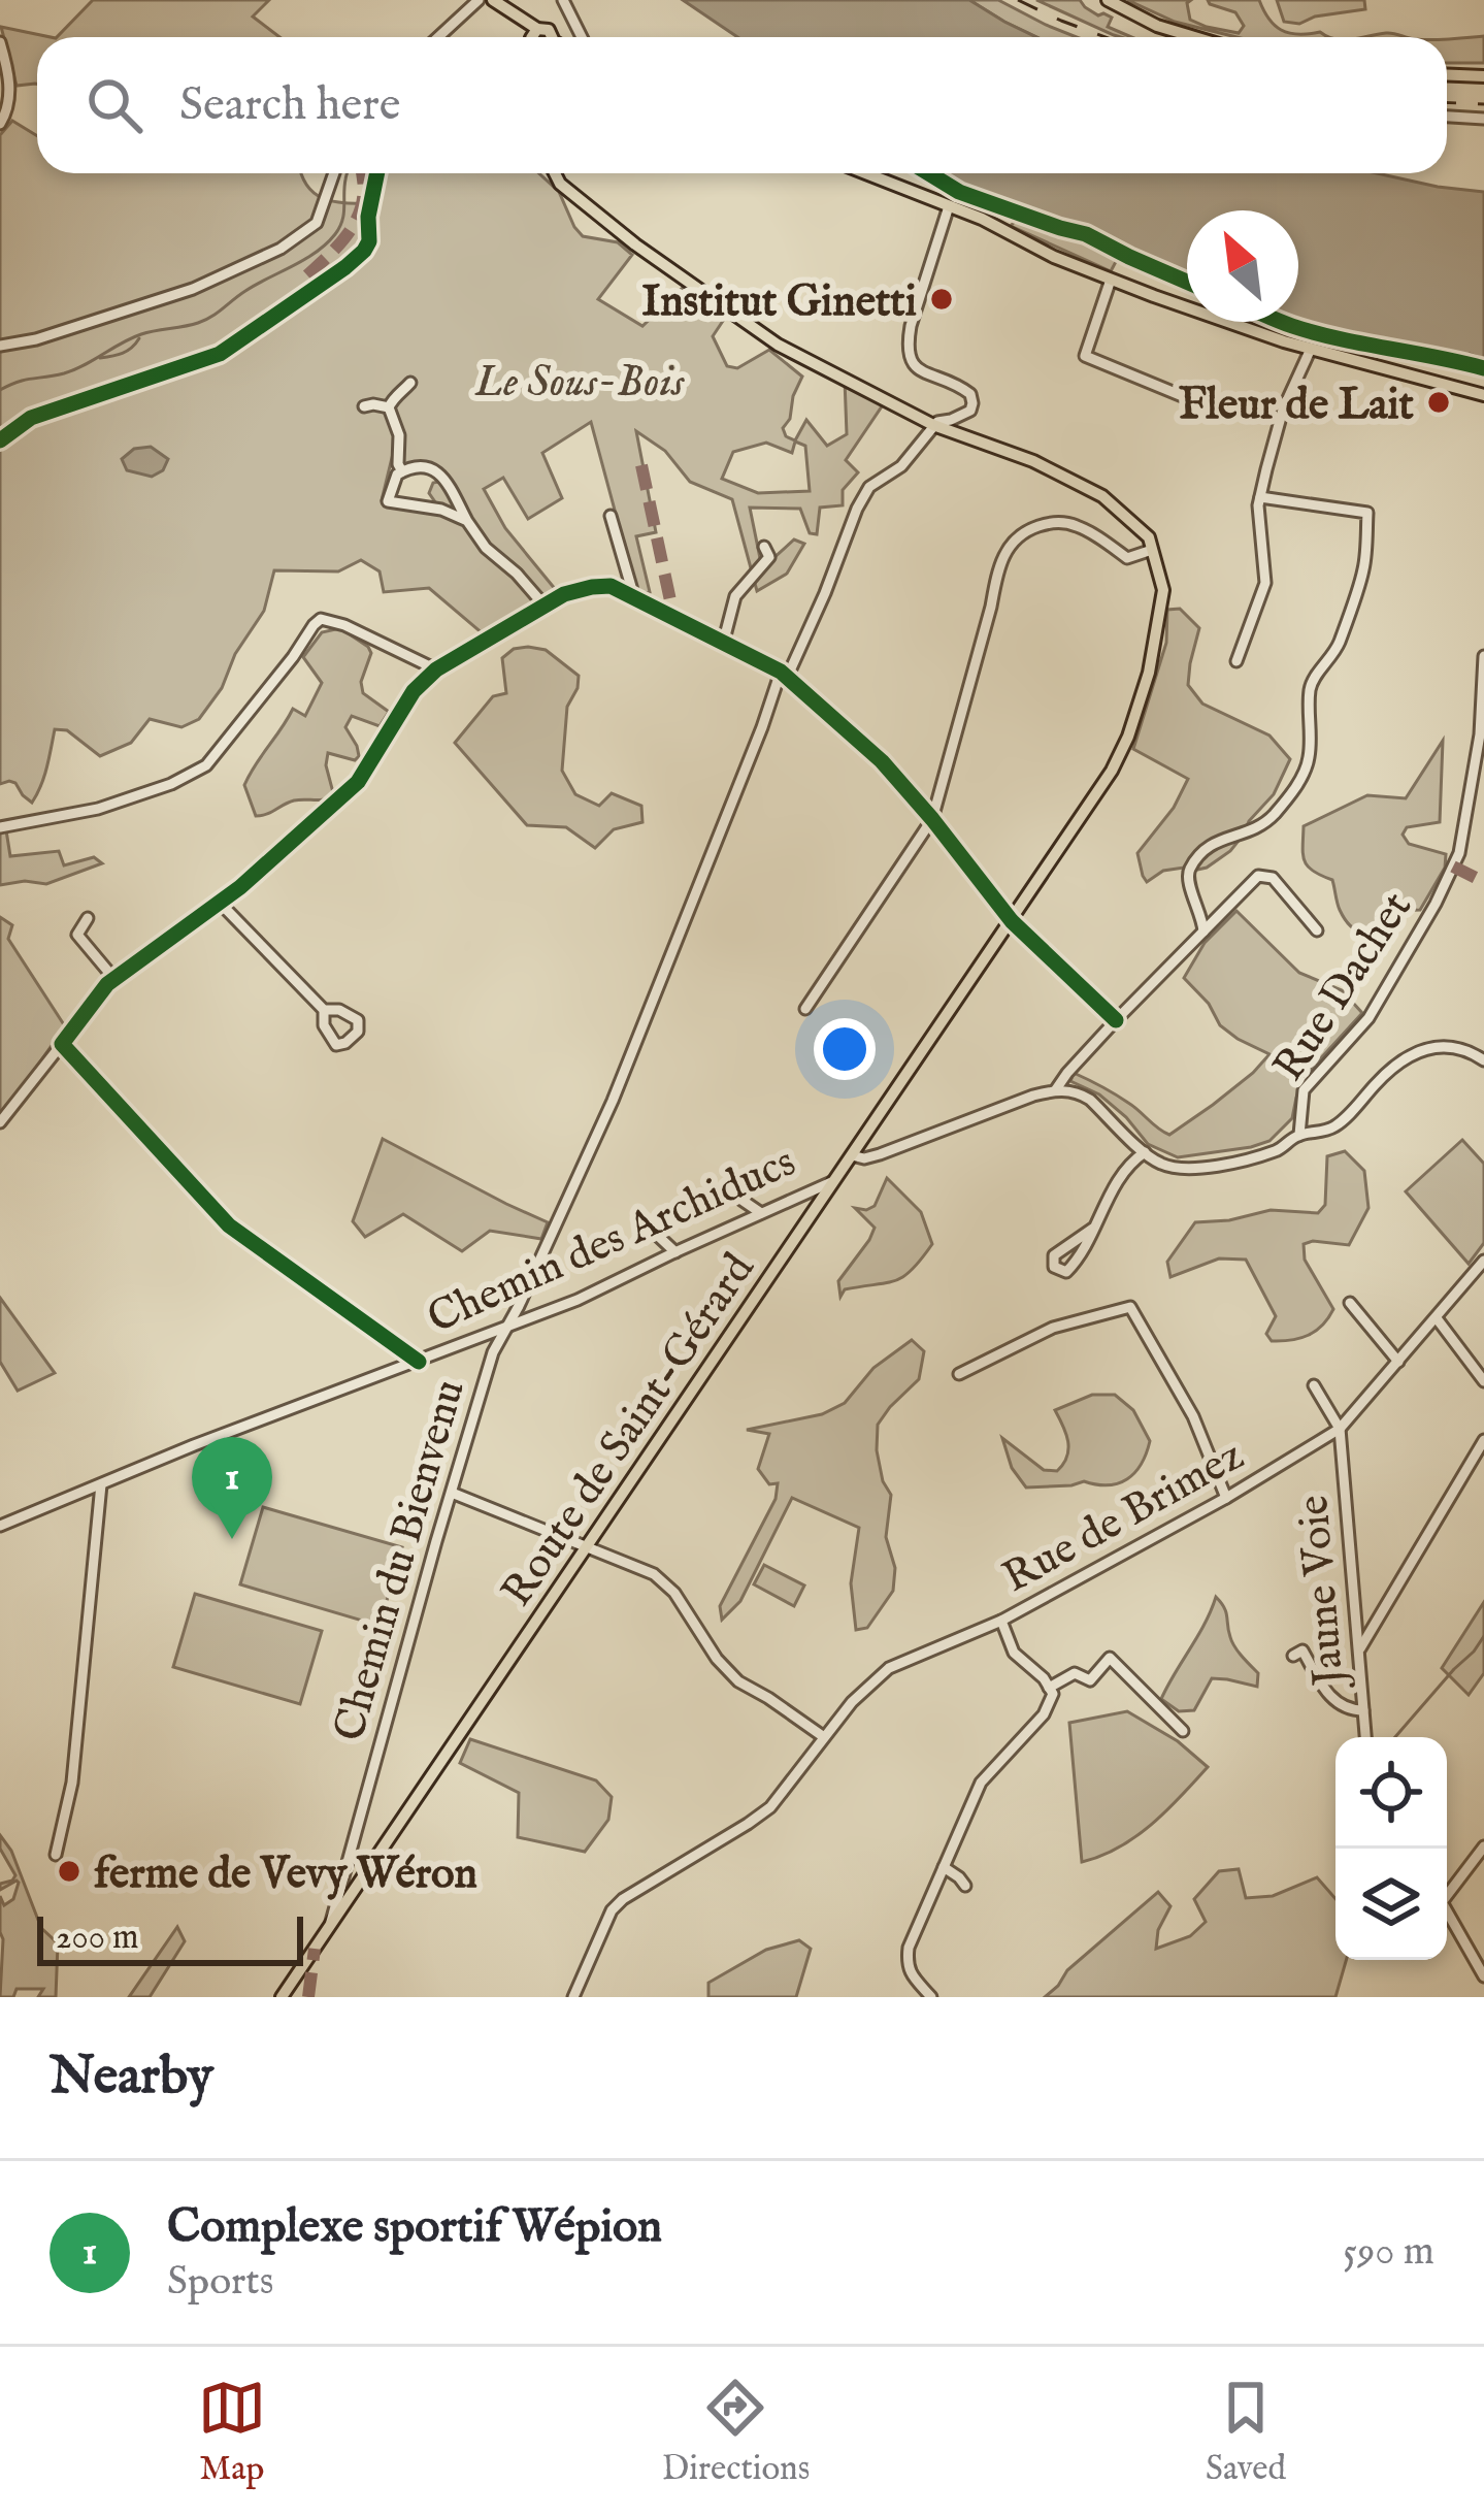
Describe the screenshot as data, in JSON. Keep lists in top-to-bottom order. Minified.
{"streets":{"main road":["Route de Saint-Gérard"],"street":["Rue Dachet","Chemin des Archiducs","Rue de Brimez","Chemin du Bienvenu","Jaune Voie"]},"crossings":[["Chemin des Archiducs","Route de Saint-Gérard"],["Chemin des Archiducs","Chemin du Bienvenu"],["Route de Saint-Gérard","Chemin du Bienvenu"],["Rue de Brimez","Jaune Voie"]],"parks":["Le Sous-Bois"],"places":["Institut Ginetti","Fleur de Lait","ferme de Vevy Wéron"],"scale_bar":"200 m","north":"top left","page":{"search":"Search here","pins":"1","scale":"200 m","heading":"Nearby","list":[{"mark":"1","name":"Complexe sportif Wépion","note":"Sports","value":"590 m"}],"nav":["Map","Directions","Saved"]}}
